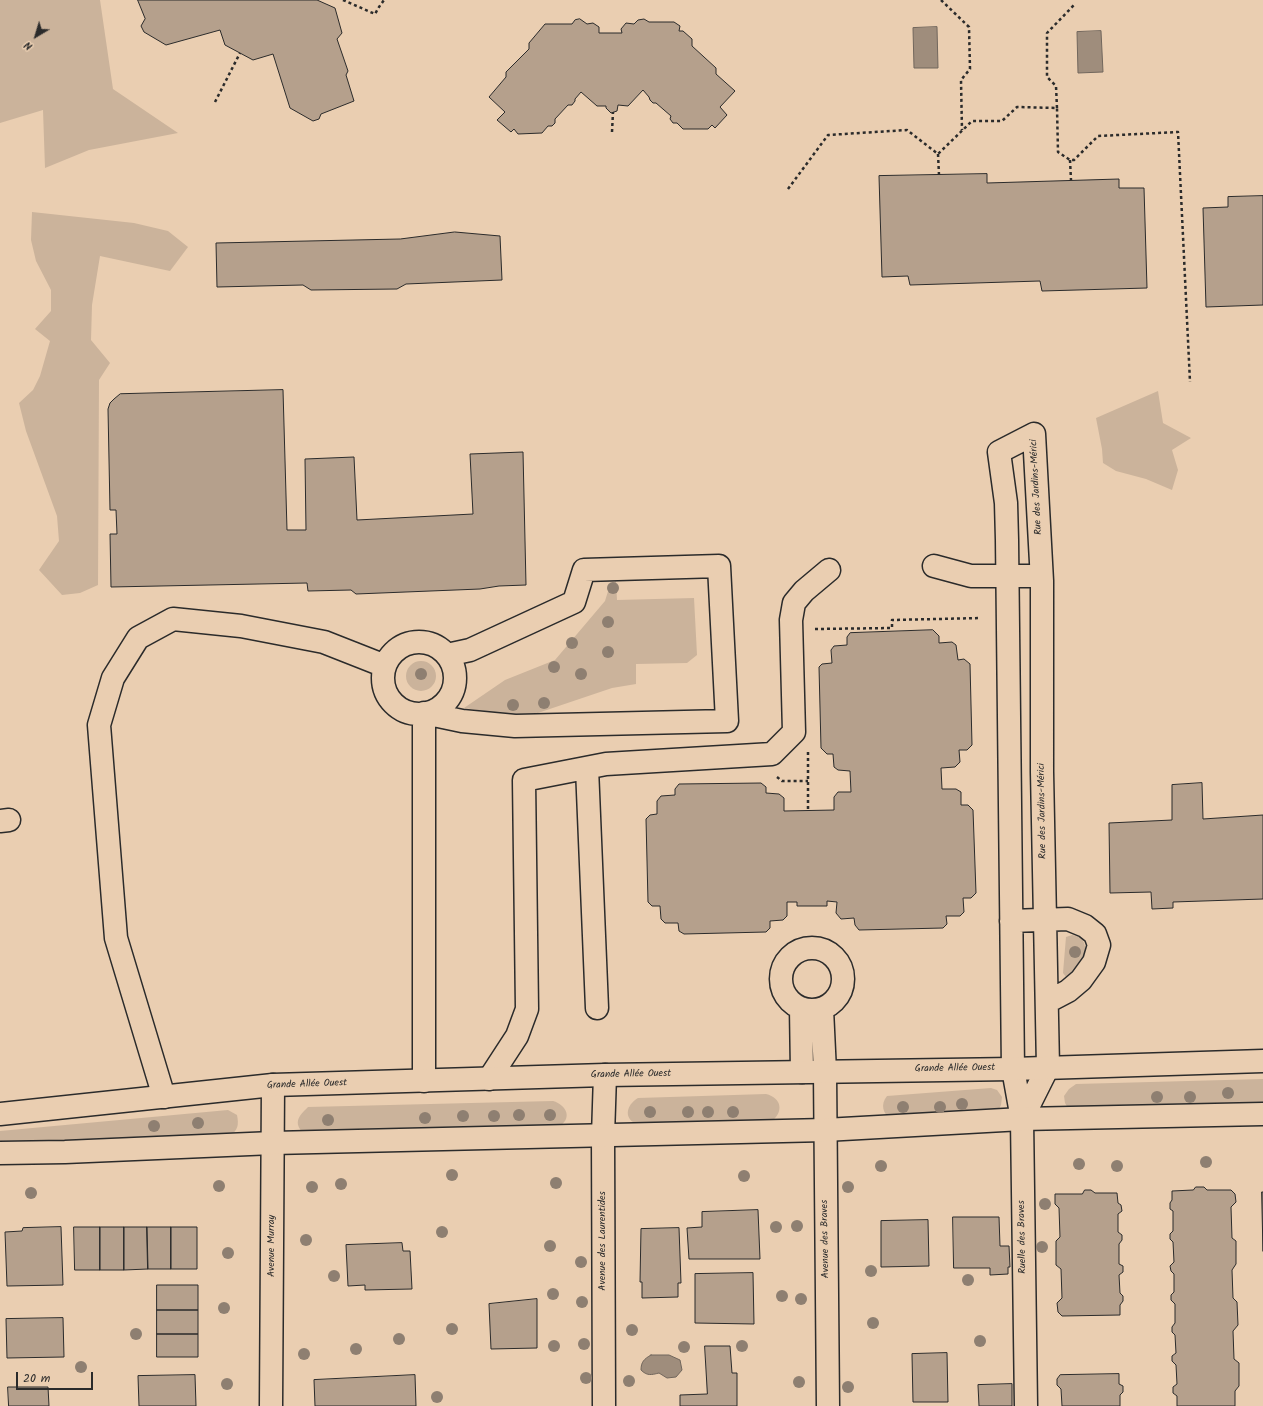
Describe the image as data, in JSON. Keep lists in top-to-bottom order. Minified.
{"streets":{"main road":["Rue des Jardins-Mérici","Grande Allée Ouest","Ruelle des Braves","Avenue des Braves","Avenue des Laurentides","Avenue Murray"]},"crossings":[["Rue des Jardins-Mérici","Grande Allée Ouest"],["Rue des Jardins-Mérici","Ruelle des Braves"],["Grande Allée Ouest","Ruelle des Braves"],["Grande Allée Ouest","Avenue des Braves"],["Grande Allée Ouest","Avenue des Laurentides"],["Grande Allée Ouest","Avenue Murray"]],"scale_bar":"20 m","north":"bottom left"}
